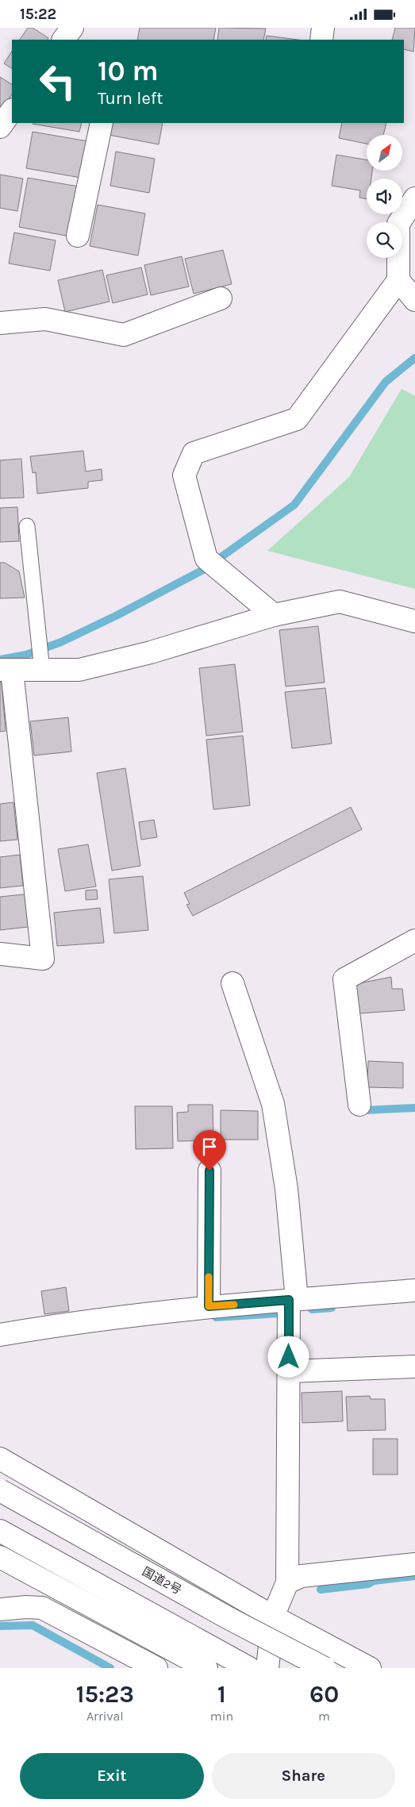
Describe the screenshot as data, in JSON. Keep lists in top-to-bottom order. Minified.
{"streets":{"main road":["国道2号"]},"north":"top right","page":{"status":"15:22","turn":["10 m","Turn left"],"eta":["15:23","Arrival","1","min","60","m"],"buttons":["Exit","Share"]}}
